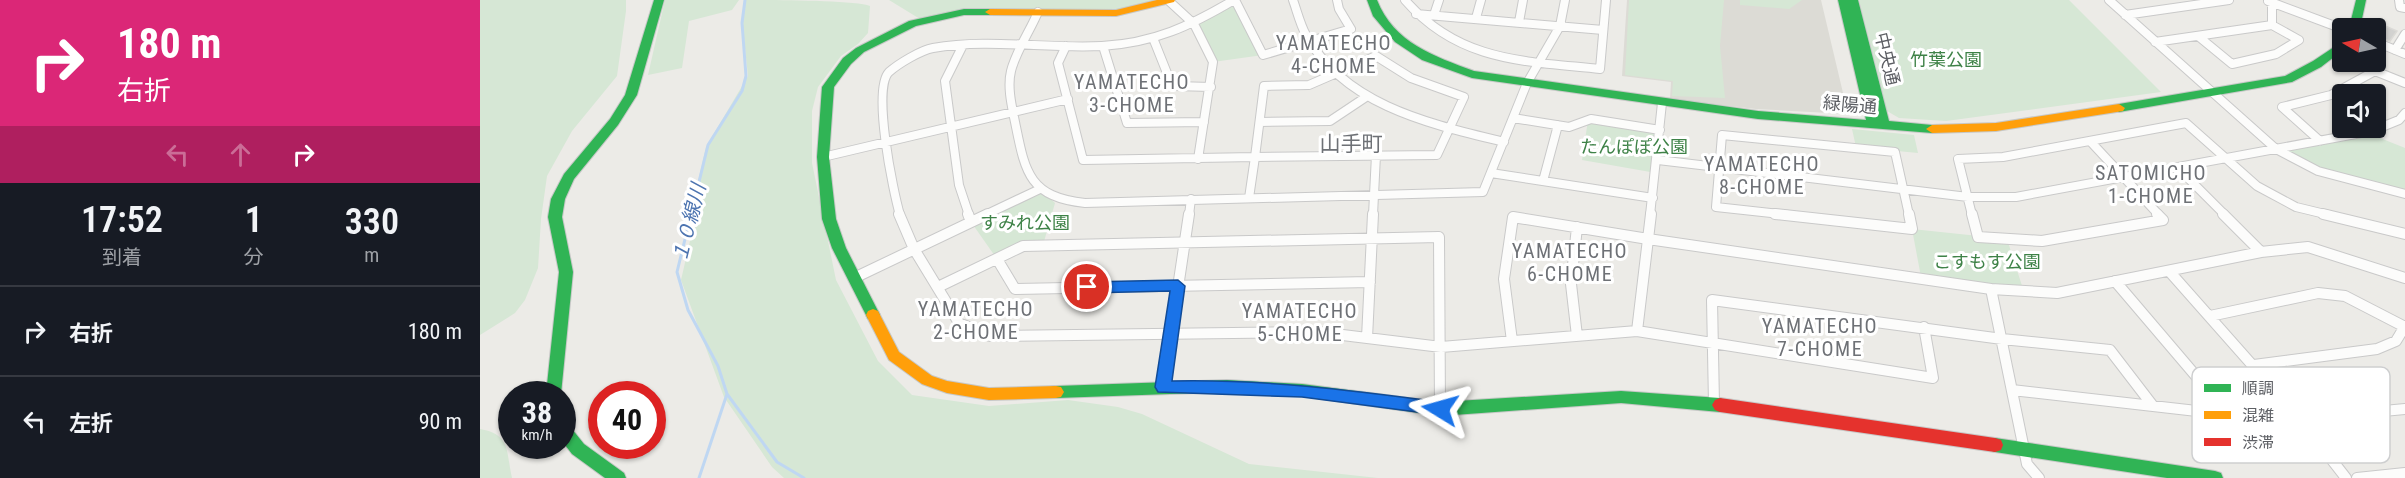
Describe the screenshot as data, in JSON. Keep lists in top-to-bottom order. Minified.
{"streets":{"street":["中央通","緑陽通"]},"crossings":[["中央通","緑陽通"]],"districts":["YAMATECHO 4-CHOME","YAMATECHO 3-CHOME","山手町","YAMATECHO 8-CHOME","SATOMICHO 1-CHOME","YAMATECHO 6-CHOME","YAMATECHO 2-CHOME","YAMATECHO 5-CHOME","YAMATECHO 7-CHOME"],"water":["１０線川"],"parks":["竹葉公園","たんぽぽ公園","すみれ公園","こすもす公園"],"legend":["順調","混雑","渋滞"],"north":"left","page":{"turn":["180 m","右折"],"eta":["17:52","到着","1","分","330","m"],"list":[{"name":"右折","value":"180 m"},{"name":"左折","value":"90 m"}],"speed":"38 km/h","limit":"40"}}
